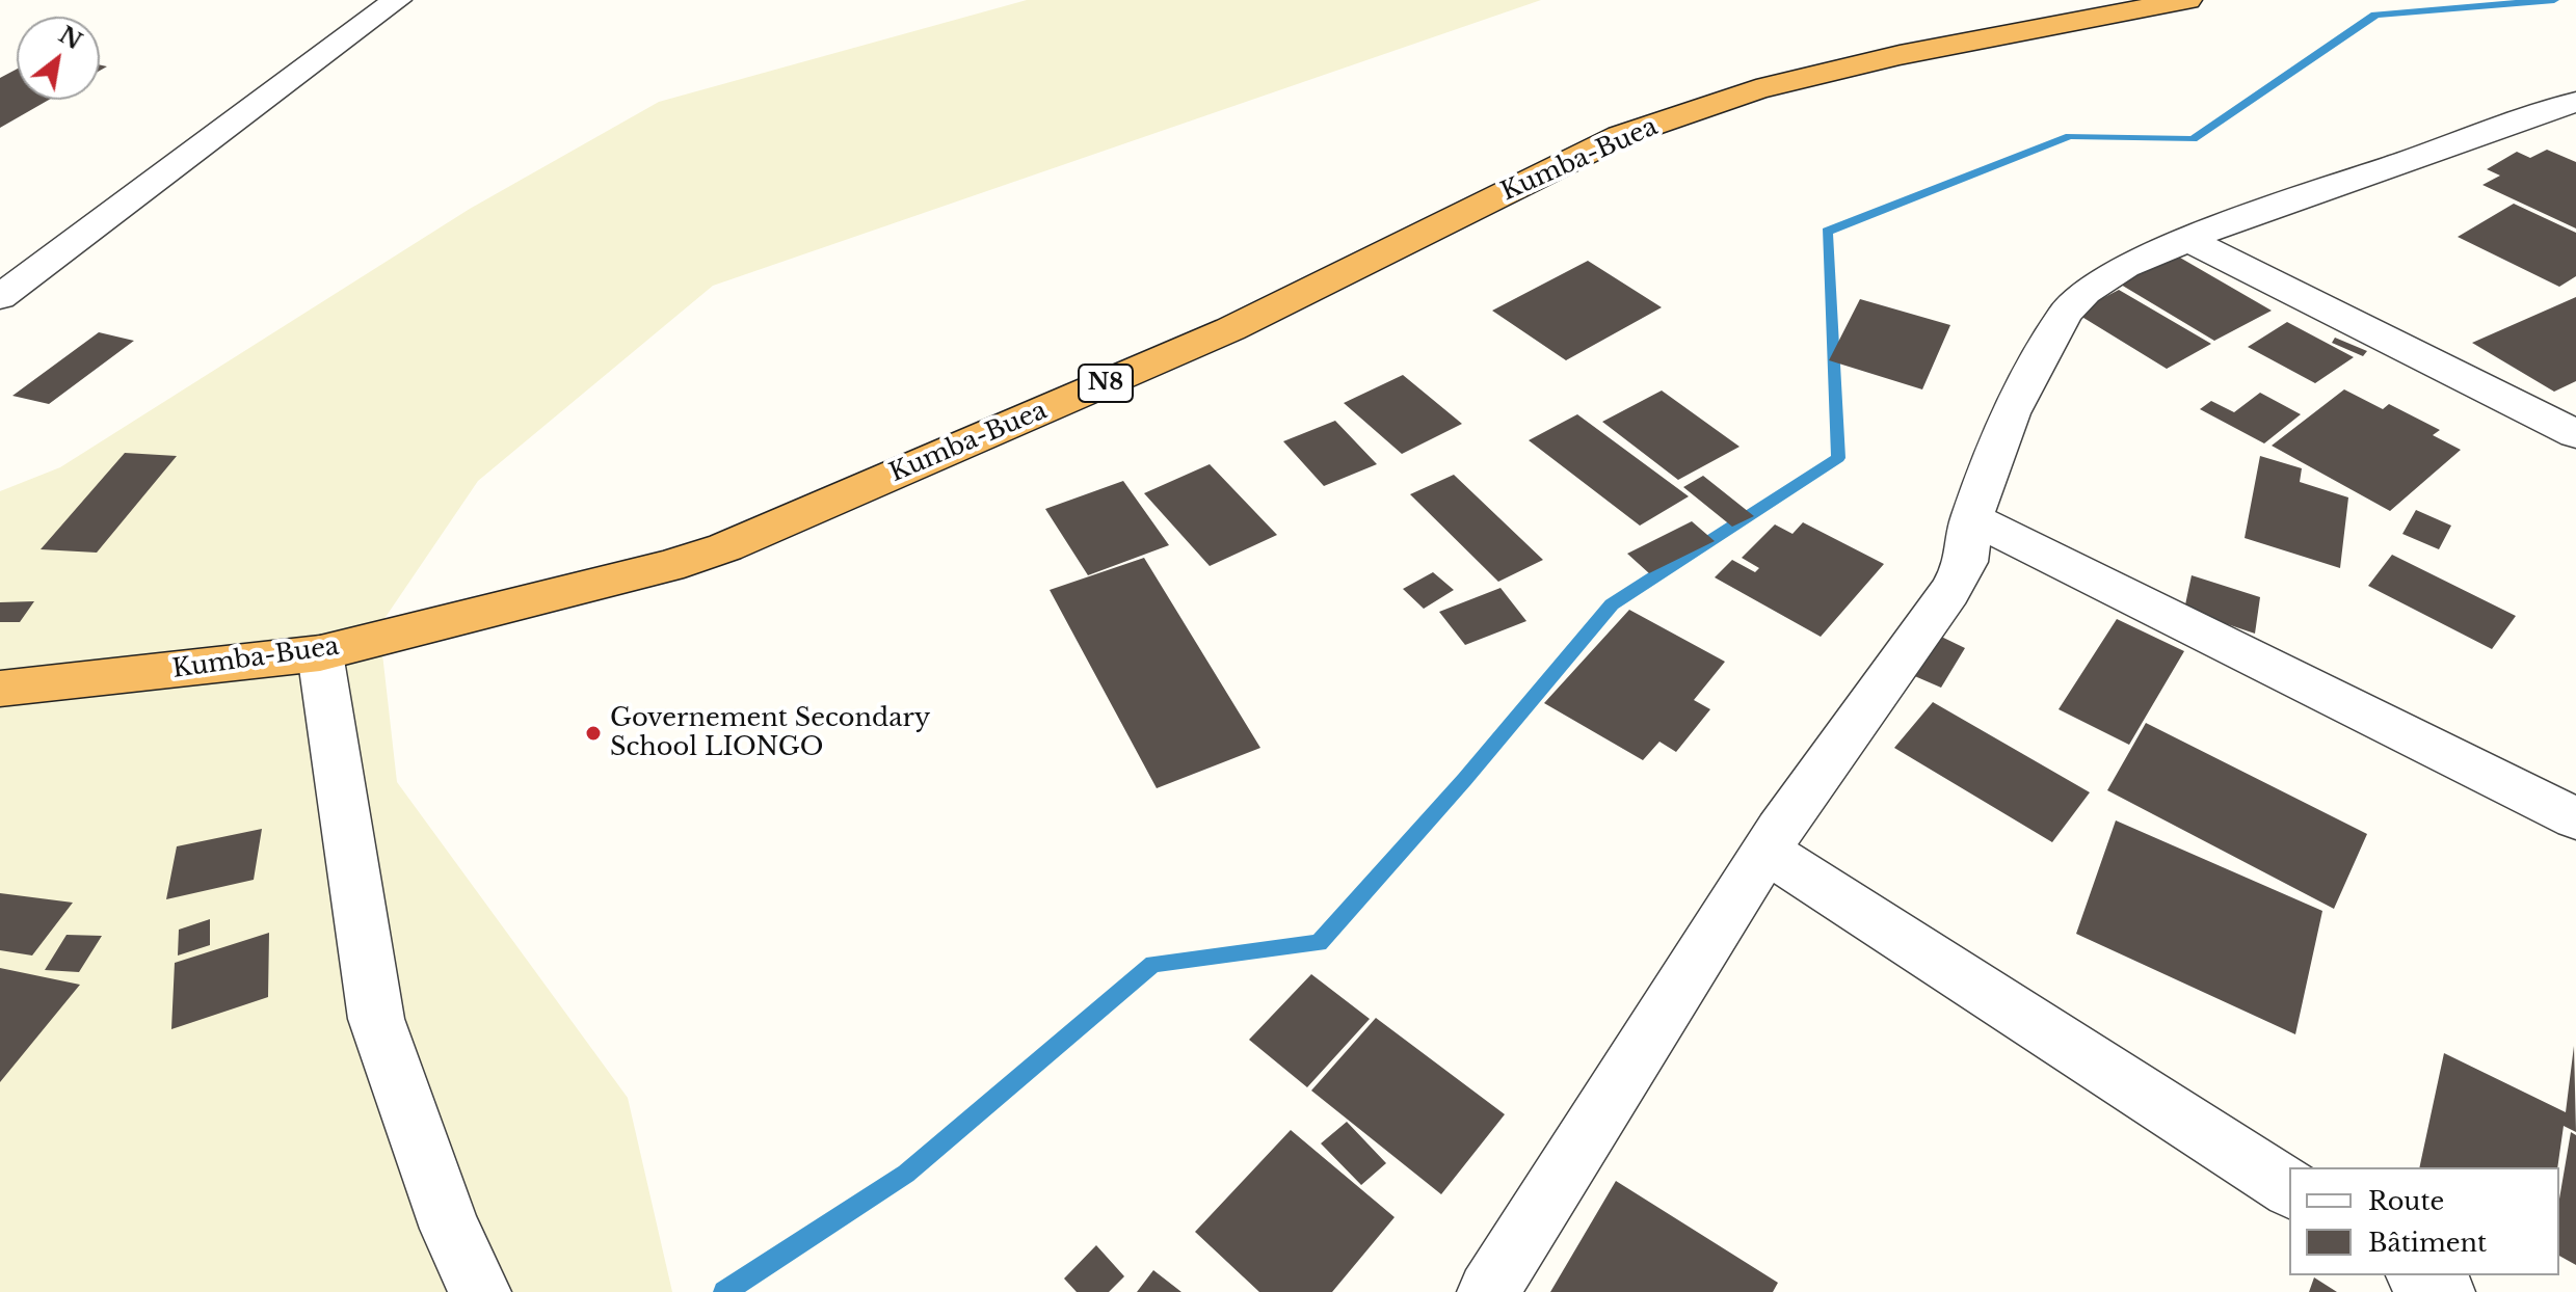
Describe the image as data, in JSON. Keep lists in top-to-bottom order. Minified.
{"streets":{"highway":["Kumba-Buea","N8"]},"places":["Governement Secondary School LIONGO"],"legend":["Route","Bâtiment"],"north":"top right"}
